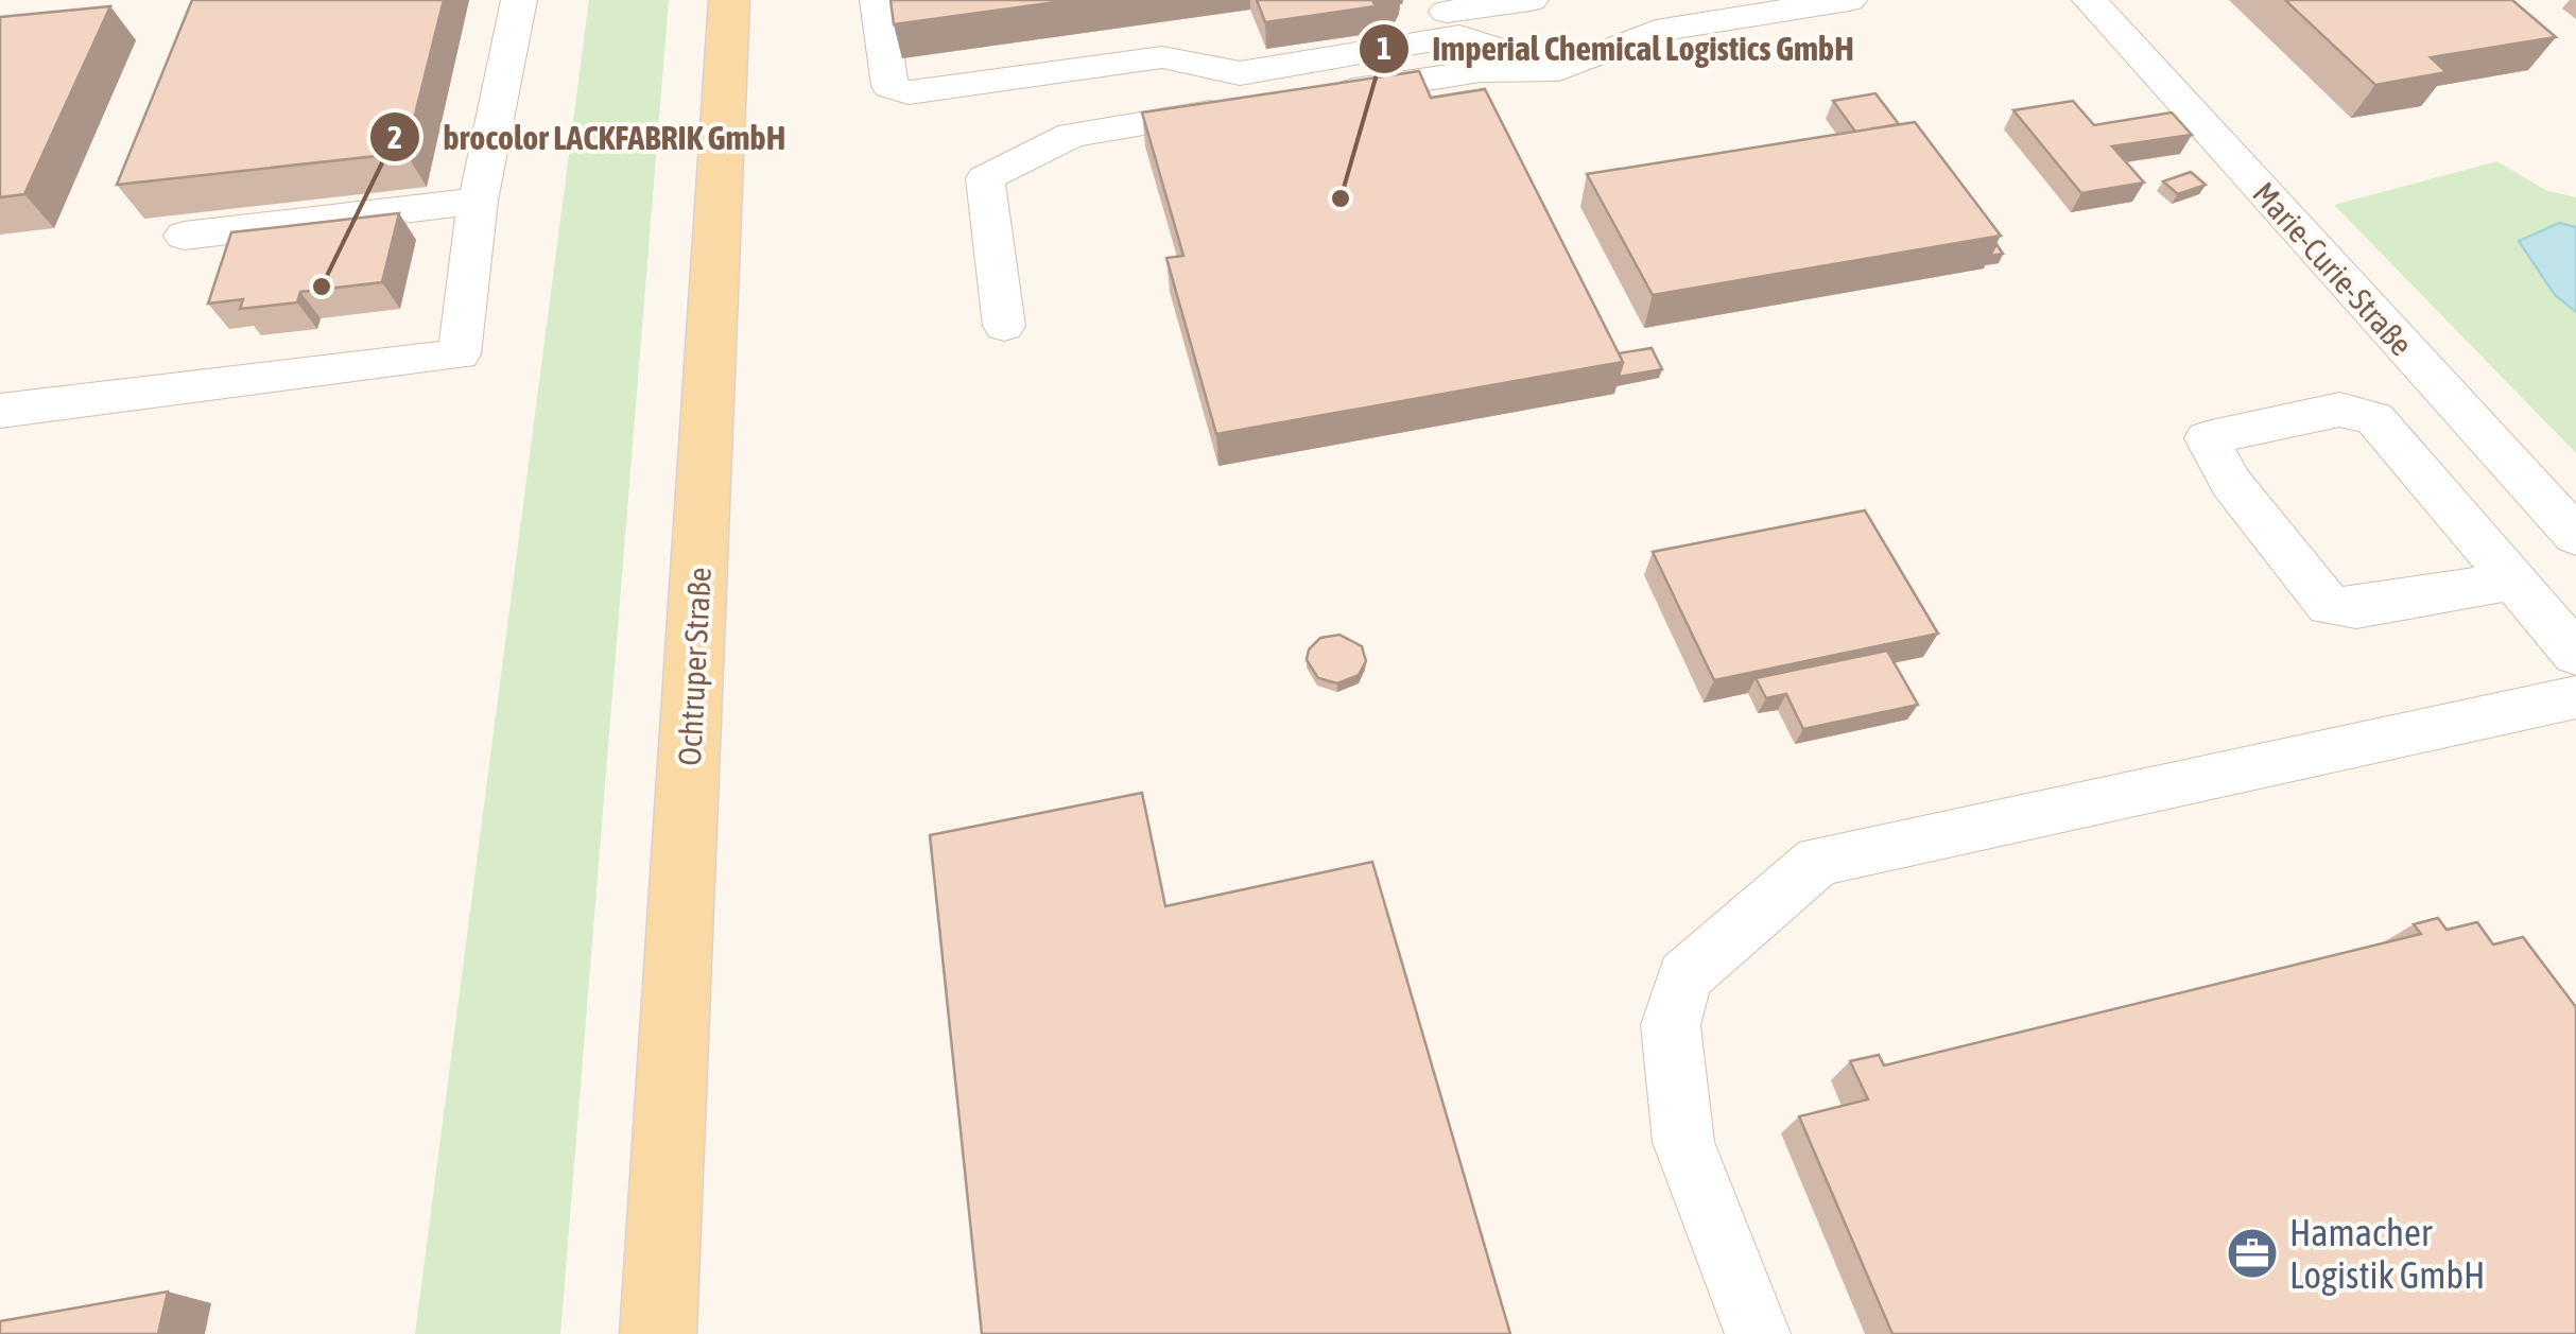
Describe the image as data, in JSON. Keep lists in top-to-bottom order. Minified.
{"streets":{"main road":["Ochtruper Straße"],"street":["Marie-Curie-Straße"]},"places":{"other":["Imperial Chemical Logistics GmbH","brocolor LACKFABRIK GmbH"],"office":["Hamacher Logistik GmbH"]}}
